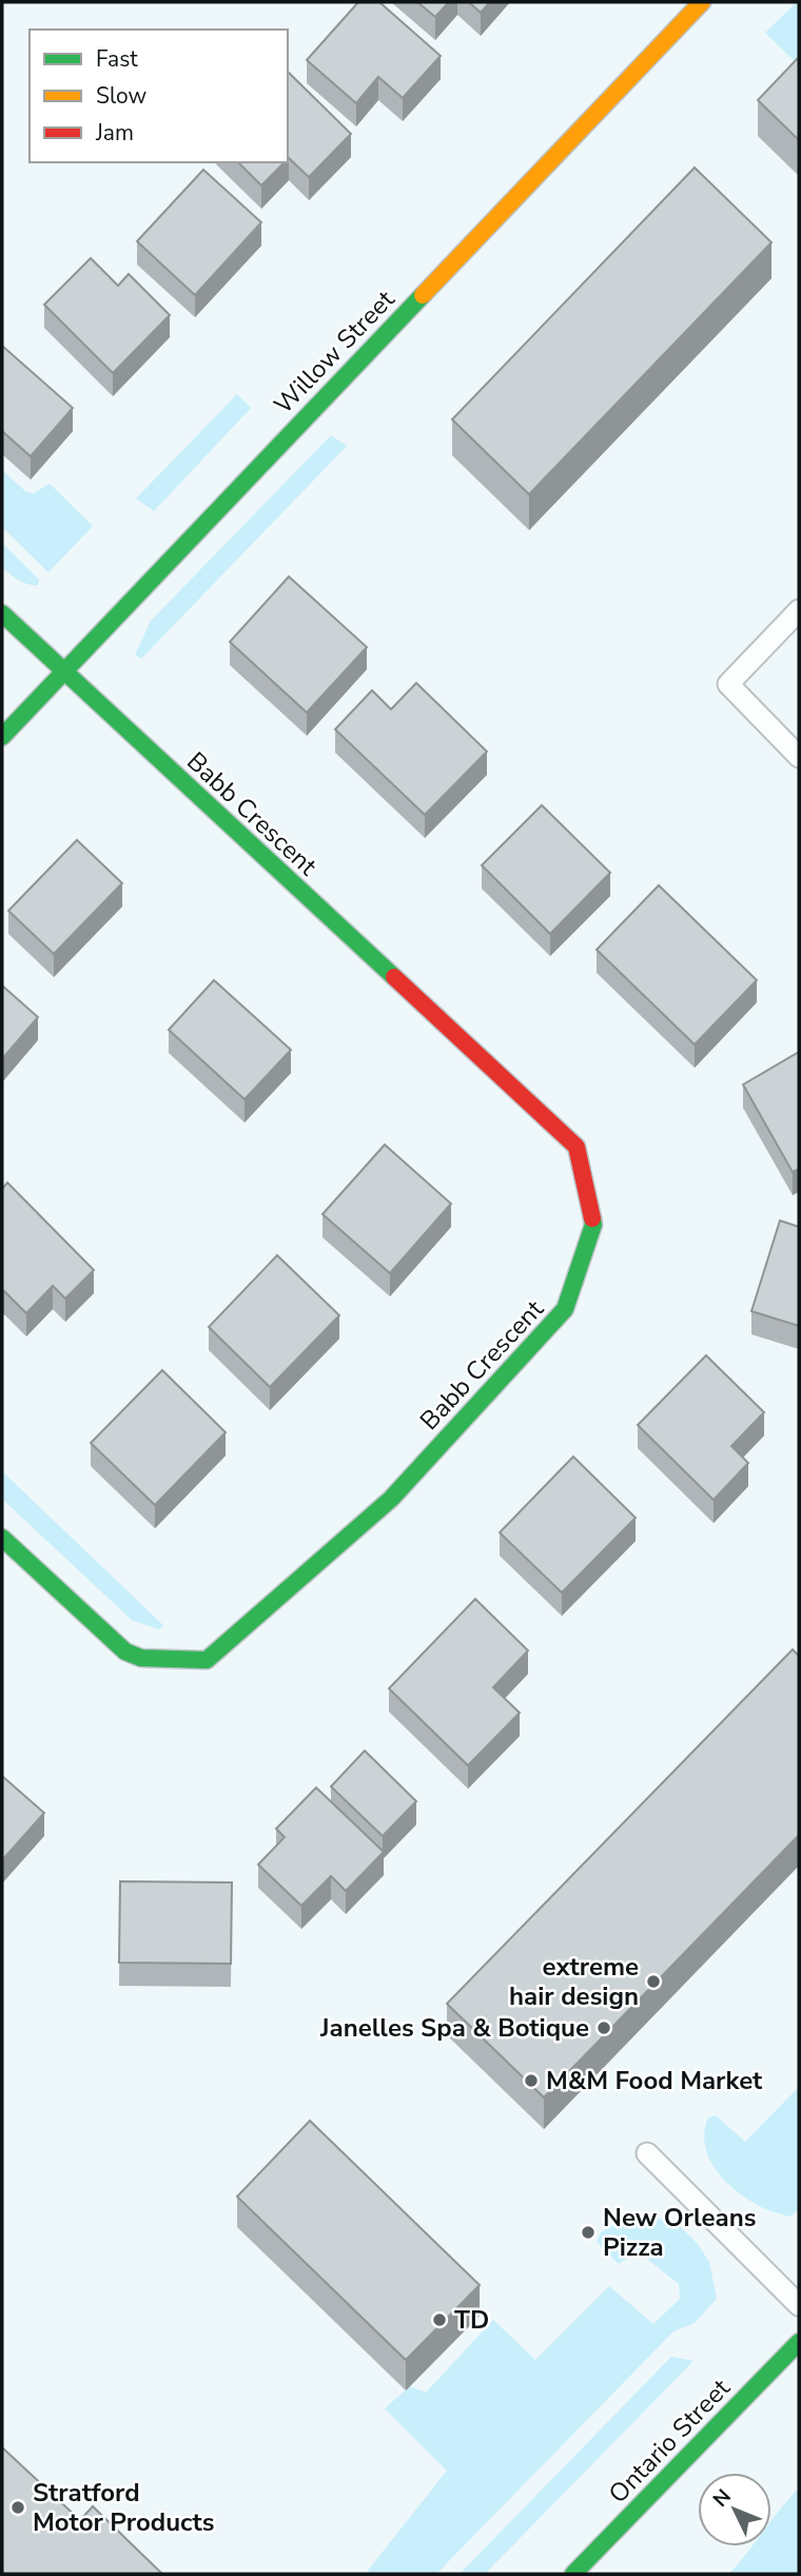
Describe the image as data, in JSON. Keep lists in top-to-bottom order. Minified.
{"streets":{"street":["Willow Street","Babb Crescent","Ontario Street"]},"crossings":[["Willow Street","Babb Crescent"]],"places":["extreme hair design","Janelles Spa & Botique","M&M Food Market","New Orleans Pizza","TD","Stratford Motor Products"],"legend":["Fast","Slow","Jam"],"north":"top left"}
